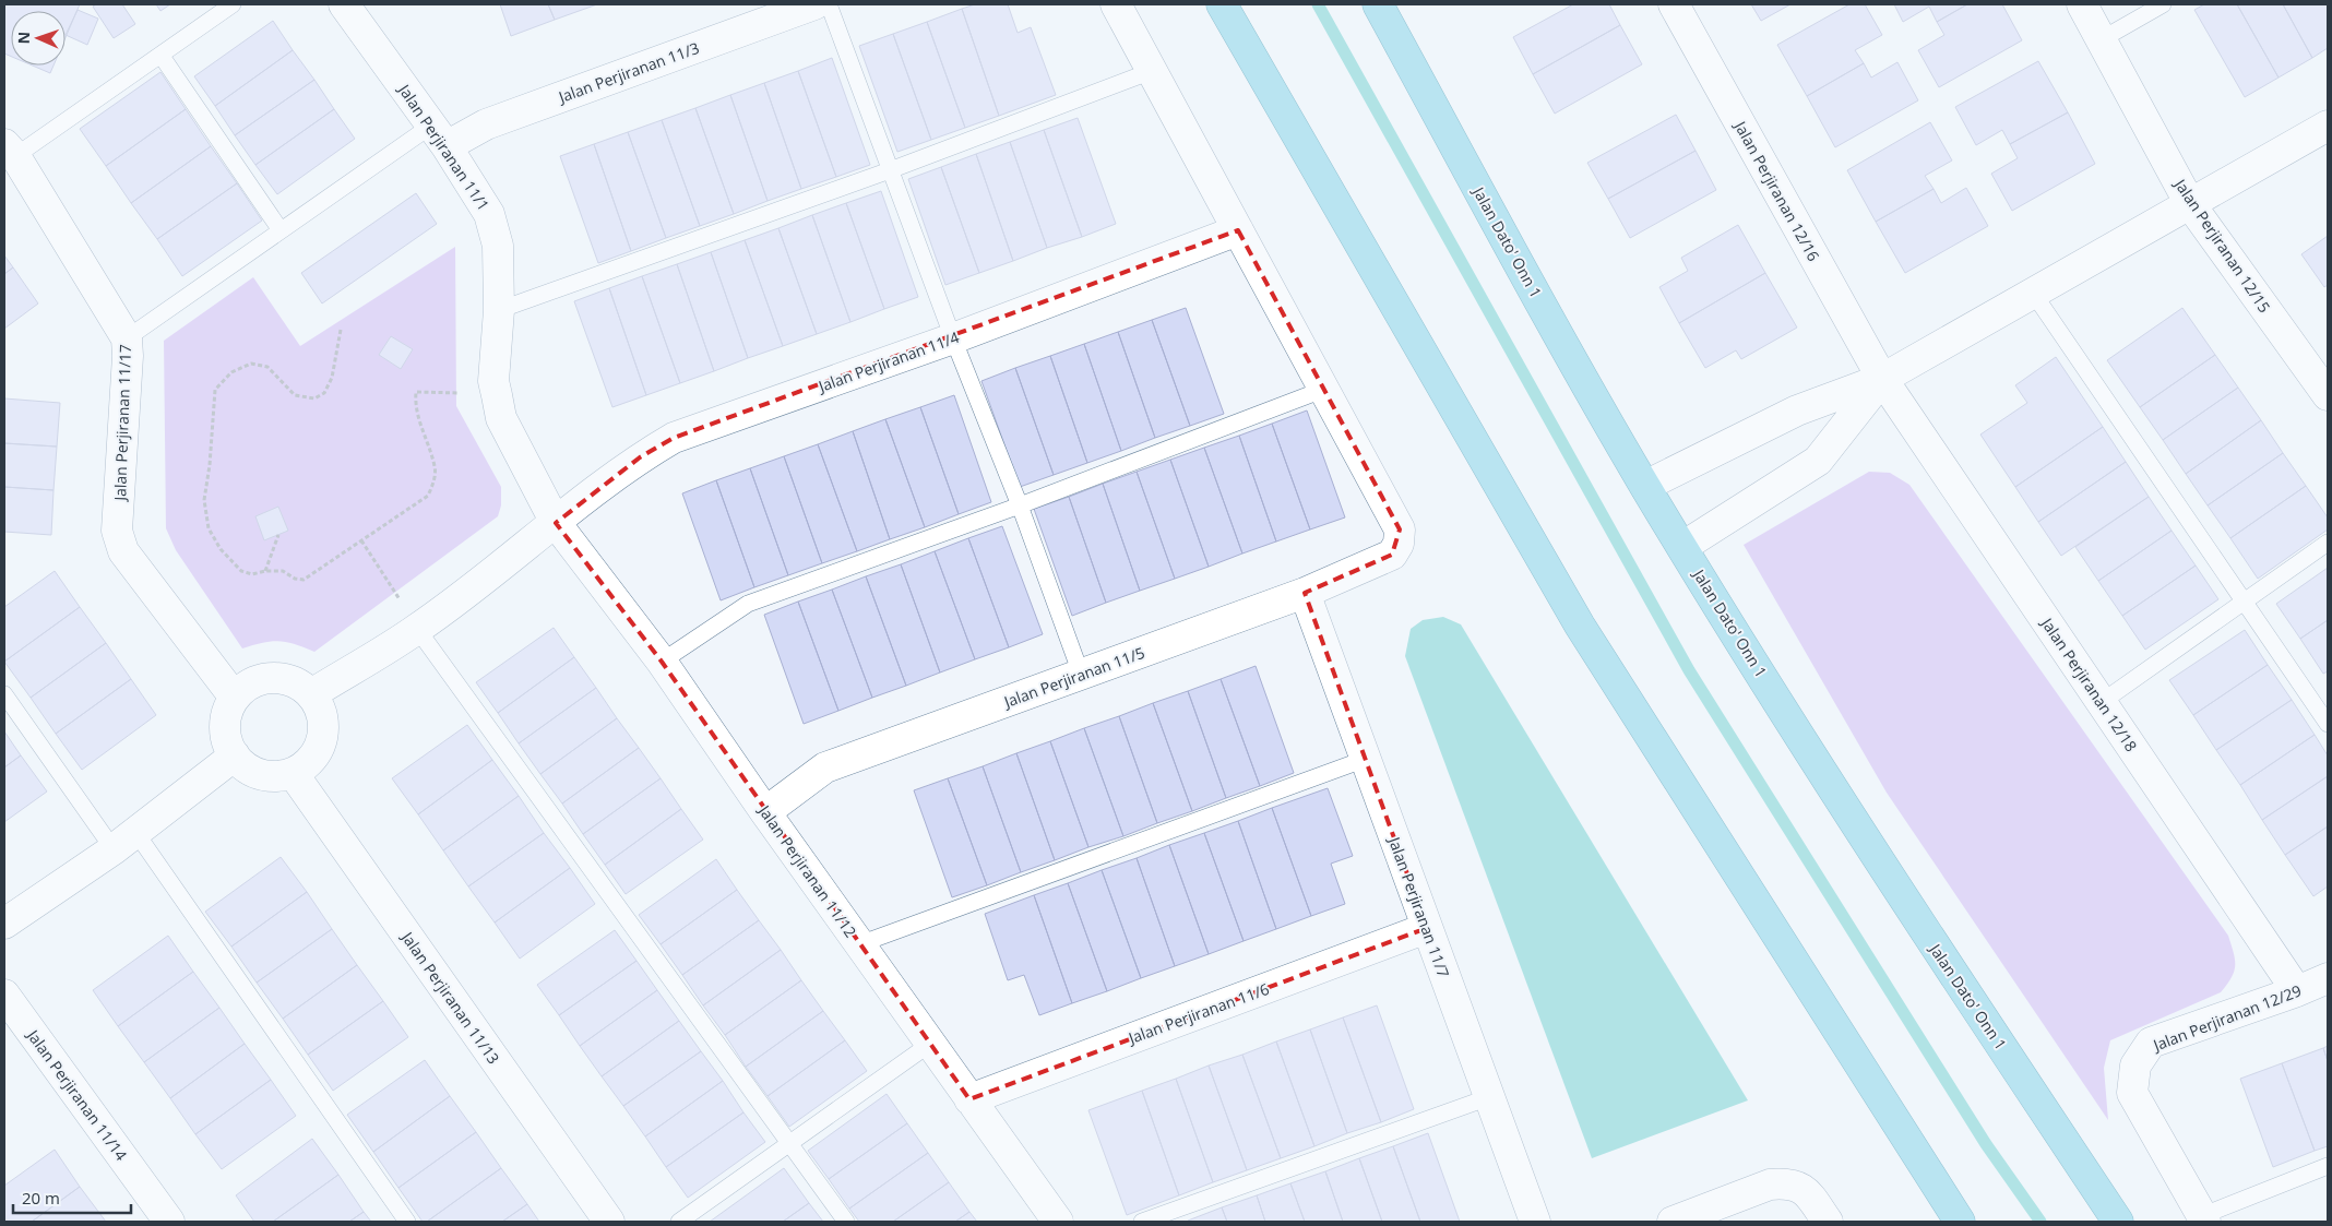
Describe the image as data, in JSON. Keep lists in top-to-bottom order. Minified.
{"streets":{"main road":["Jalan Dato' Onn 1"],"street":["Jalan Perjiranan 11/3","Jalan Perjiranan 11/1","Jalan Perjiranan 12/16","Jalan Perjiranan 12/15","Jalan Perjiranan 11/4","Jalan Perjiranan 11/17","Jalan Perjiranan 11/5","Jalan Perjiranan 12/18","Jalan Perjiranan 11/12","Jalan Perjiranan 11/7","Jalan Perjiranan 11/13","Jalan Perjiranan 11/6","Jalan Perjiranan 12/29","Jalan Perjiranan 11/14"]},"crossings":[["Jalan Perjiranan 11/3","Jalan Perjiranan 11/1"],["Jalan Perjiranan 11/1","Jalan Perjiranan 11/4"],["Jalan Perjiranan 11/1","Jalan Perjiranan 11/12"],["Jalan Perjiranan 12/16","Jalan Perjiranan 12/18"],["Jalan Perjiranan 11/4","Jalan Perjiranan 11/17"],["Jalan Perjiranan 11/4","Jalan Perjiranan 11/12"],["Jalan Perjiranan 11/4","Jalan Perjiranan 11/13"],["Jalan Perjiranan 11/17","Jalan Perjiranan 11/13"],["Jalan Perjiranan 11/5","Jalan Perjiranan 11/12"],["Jalan Perjiranan 11/5","Jalan Perjiranan 11/7"],["Jalan Perjiranan 12/18","Jalan Perjiranan 12/29"],["Jalan Perjiranan 11/12","Jalan Perjiranan 11/6"],["Jalan Perjiranan 11/7","Jalan Perjiranan 11/6"]],"scale_bar":"20 m","north":"left"}
